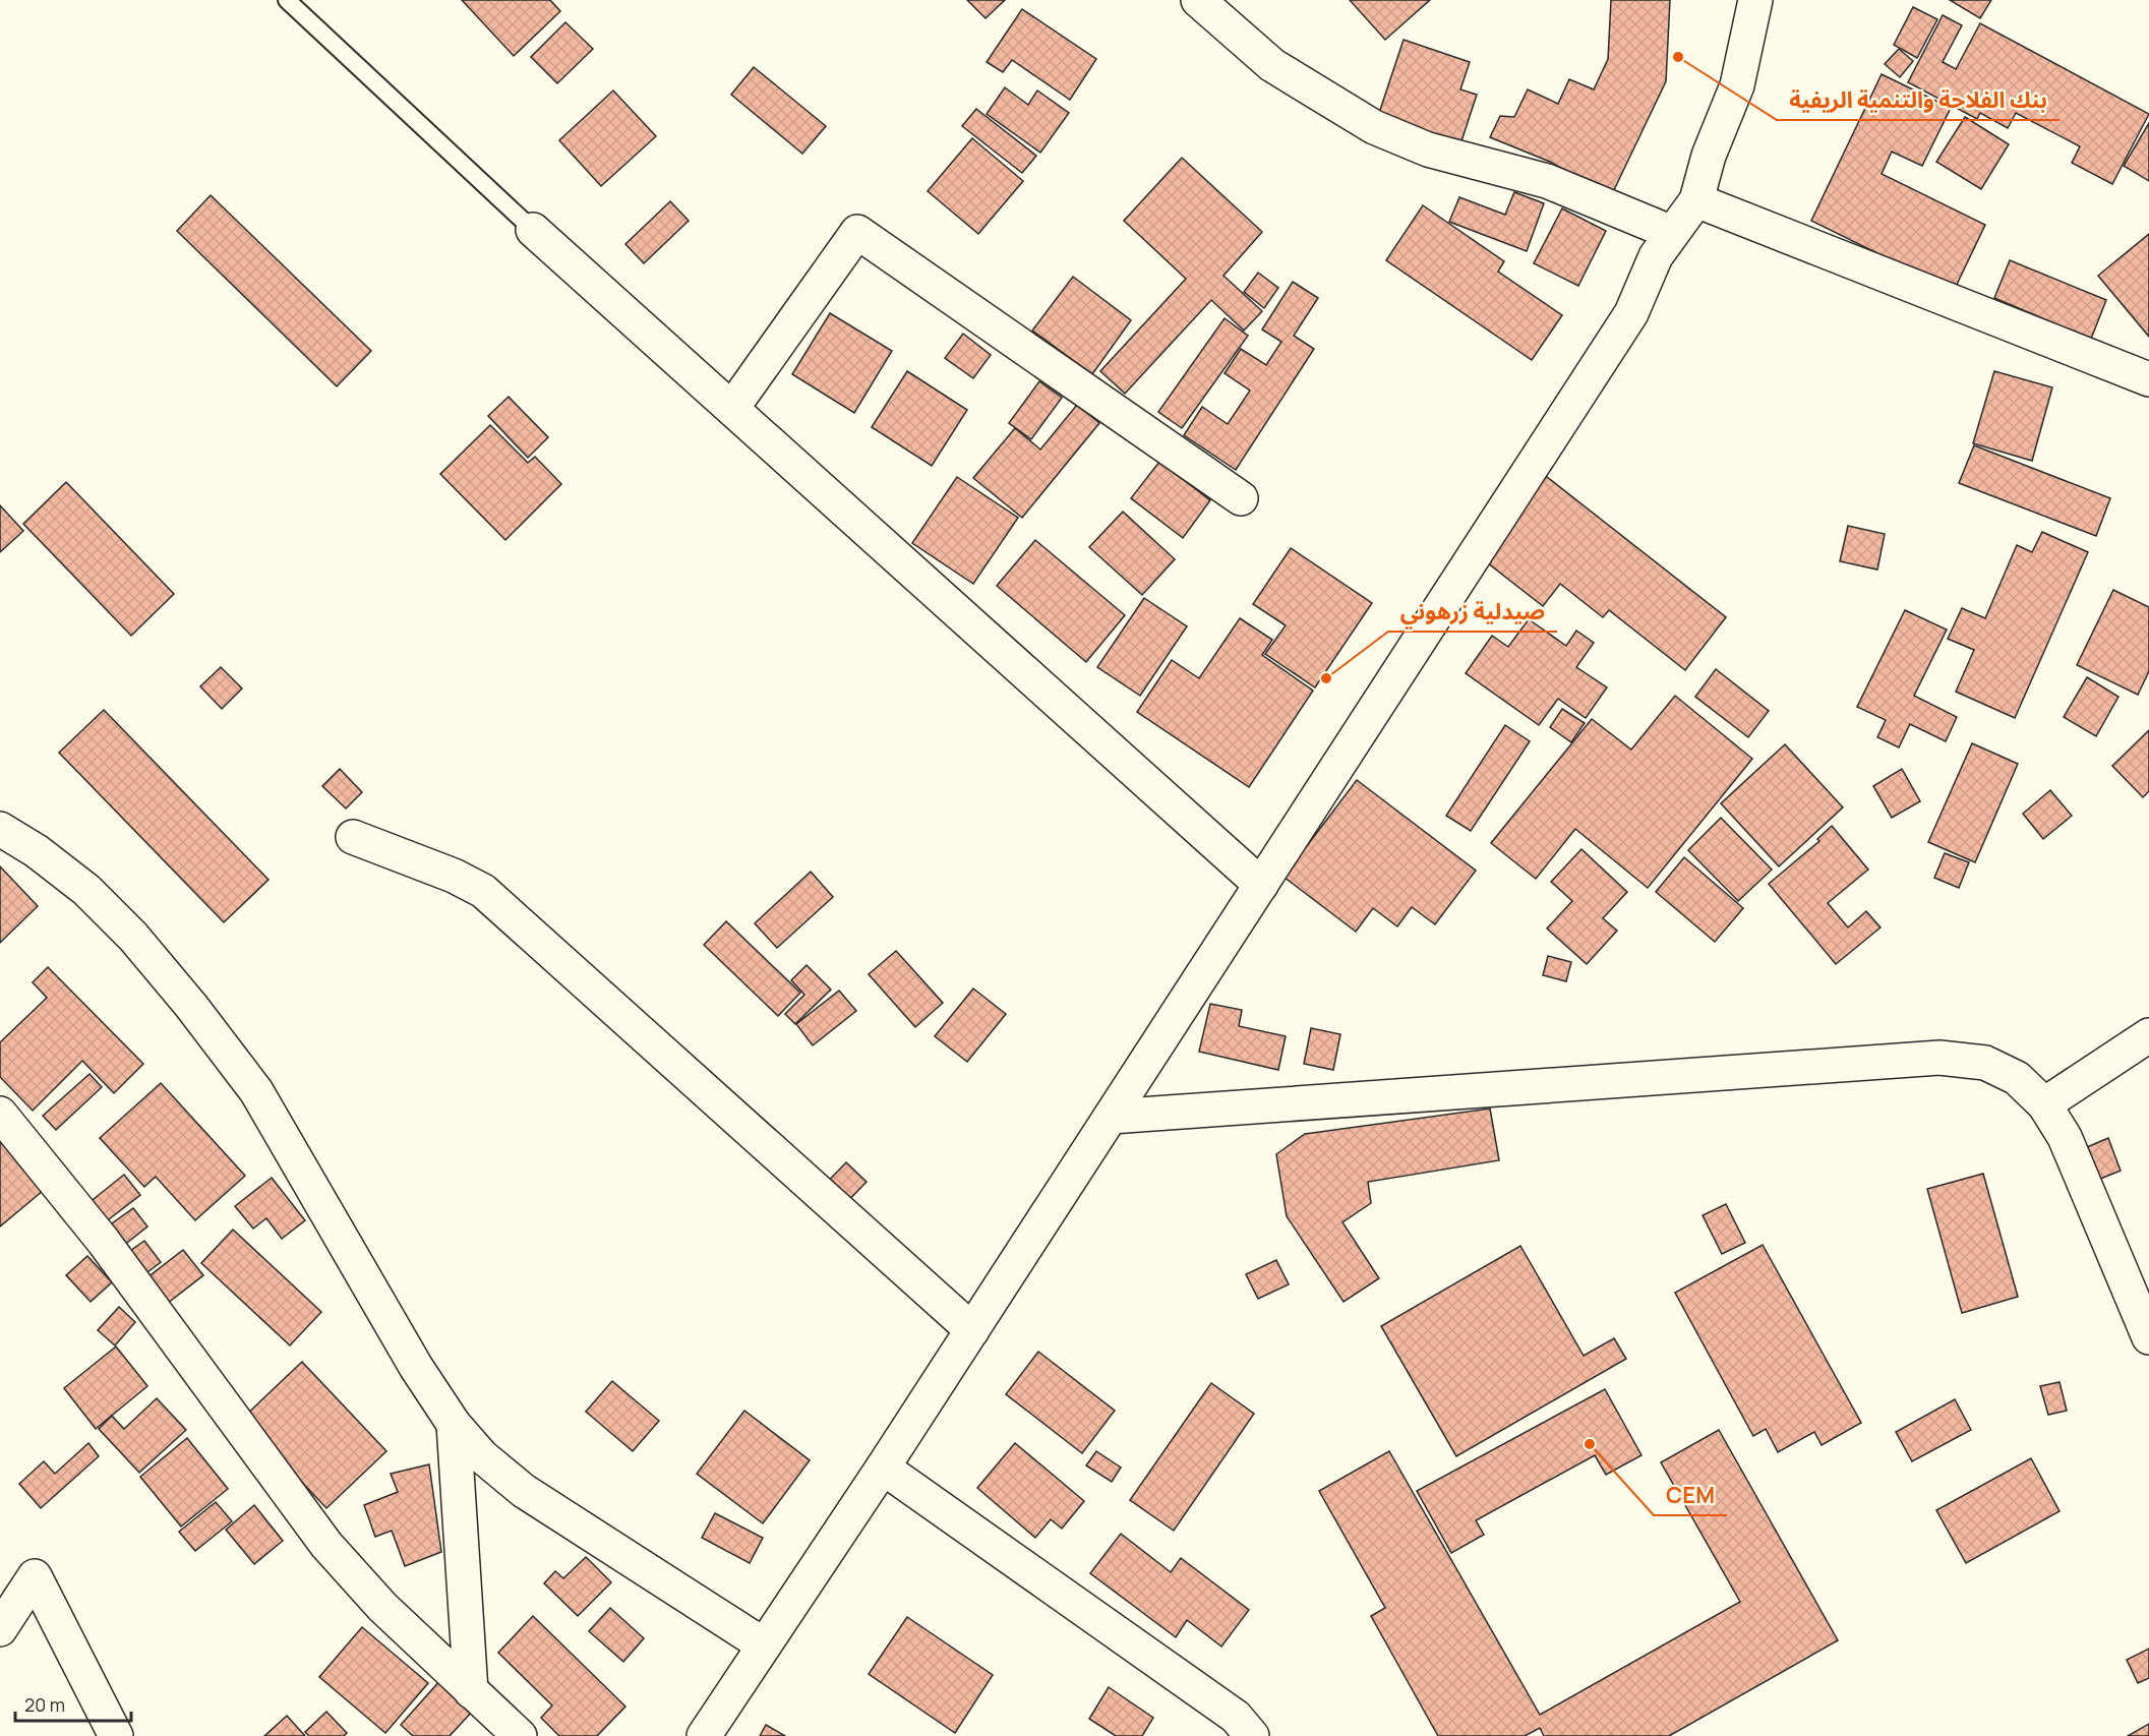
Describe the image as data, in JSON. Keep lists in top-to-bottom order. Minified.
{"places":["بنك الفلاحة والتنمية الريفية","صيدلية زرهوني","CEM"],"scale_bar":"20 m"}
